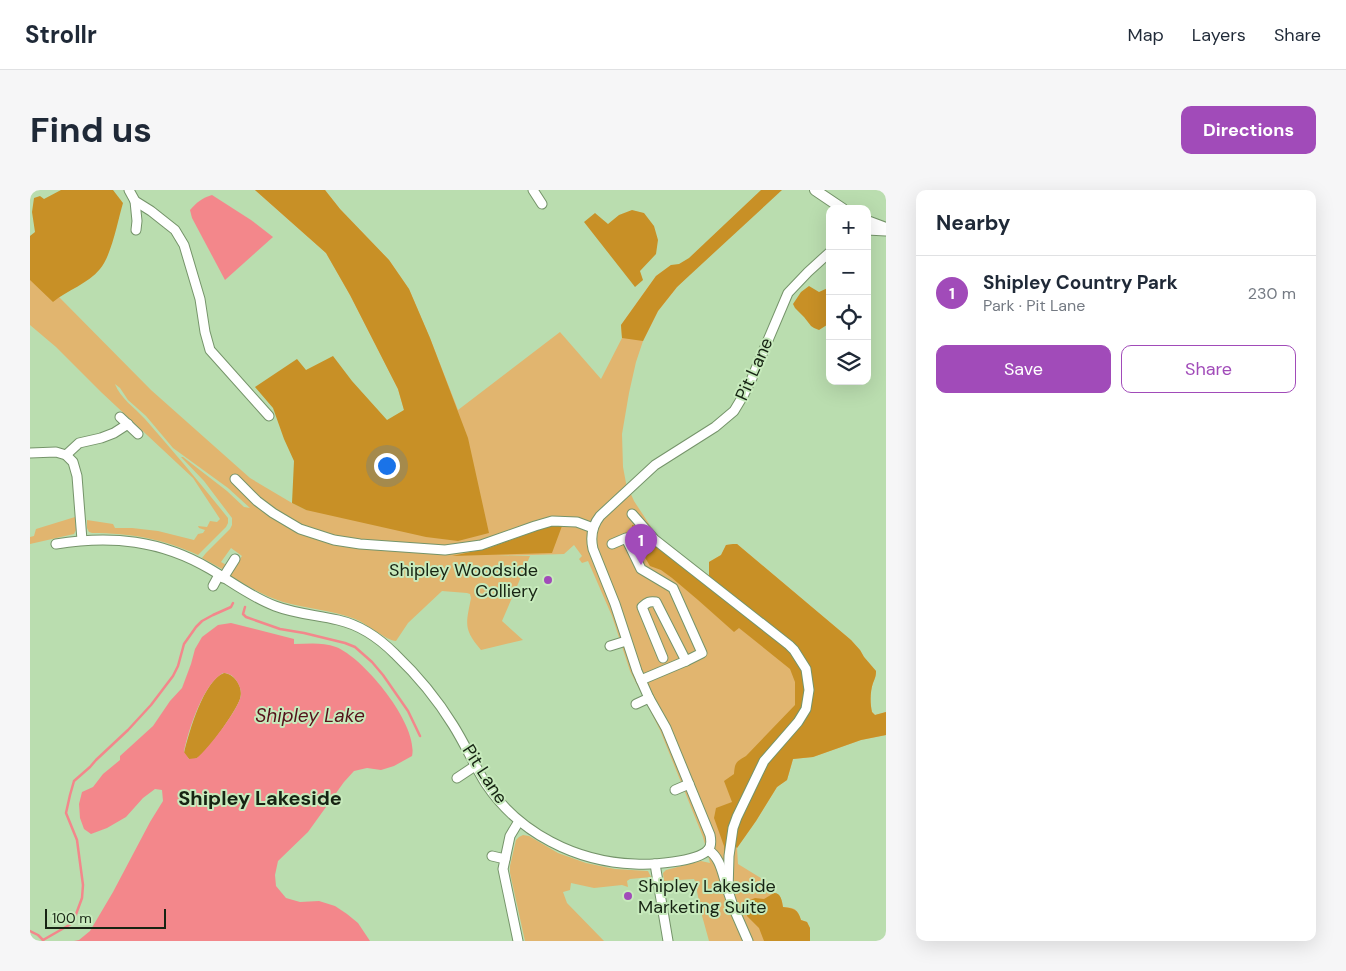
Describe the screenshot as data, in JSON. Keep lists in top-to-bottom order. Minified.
{"streets":{"street":["Pit Lane"]},"districts":["Shipley Lakeside"],"water":["Shipley Lake"],"places":["Shipley Woodside Colliery","Shipley Lakeside Marketing Suite"],"scale_bar":"100 m","page":{"header":"Strollr","nav":["Map","Layers","Share"],"buttons":["Directions",["Save","Share"]],"title":"Find us","heading":"Nearby","map_buttons":["+","−"],"list":[{"mark":"1","name":"Shipley Country Park","note":"Park · Pit Lane","value":"230 m"}],"pins":"1","scale":"100 m"}}
